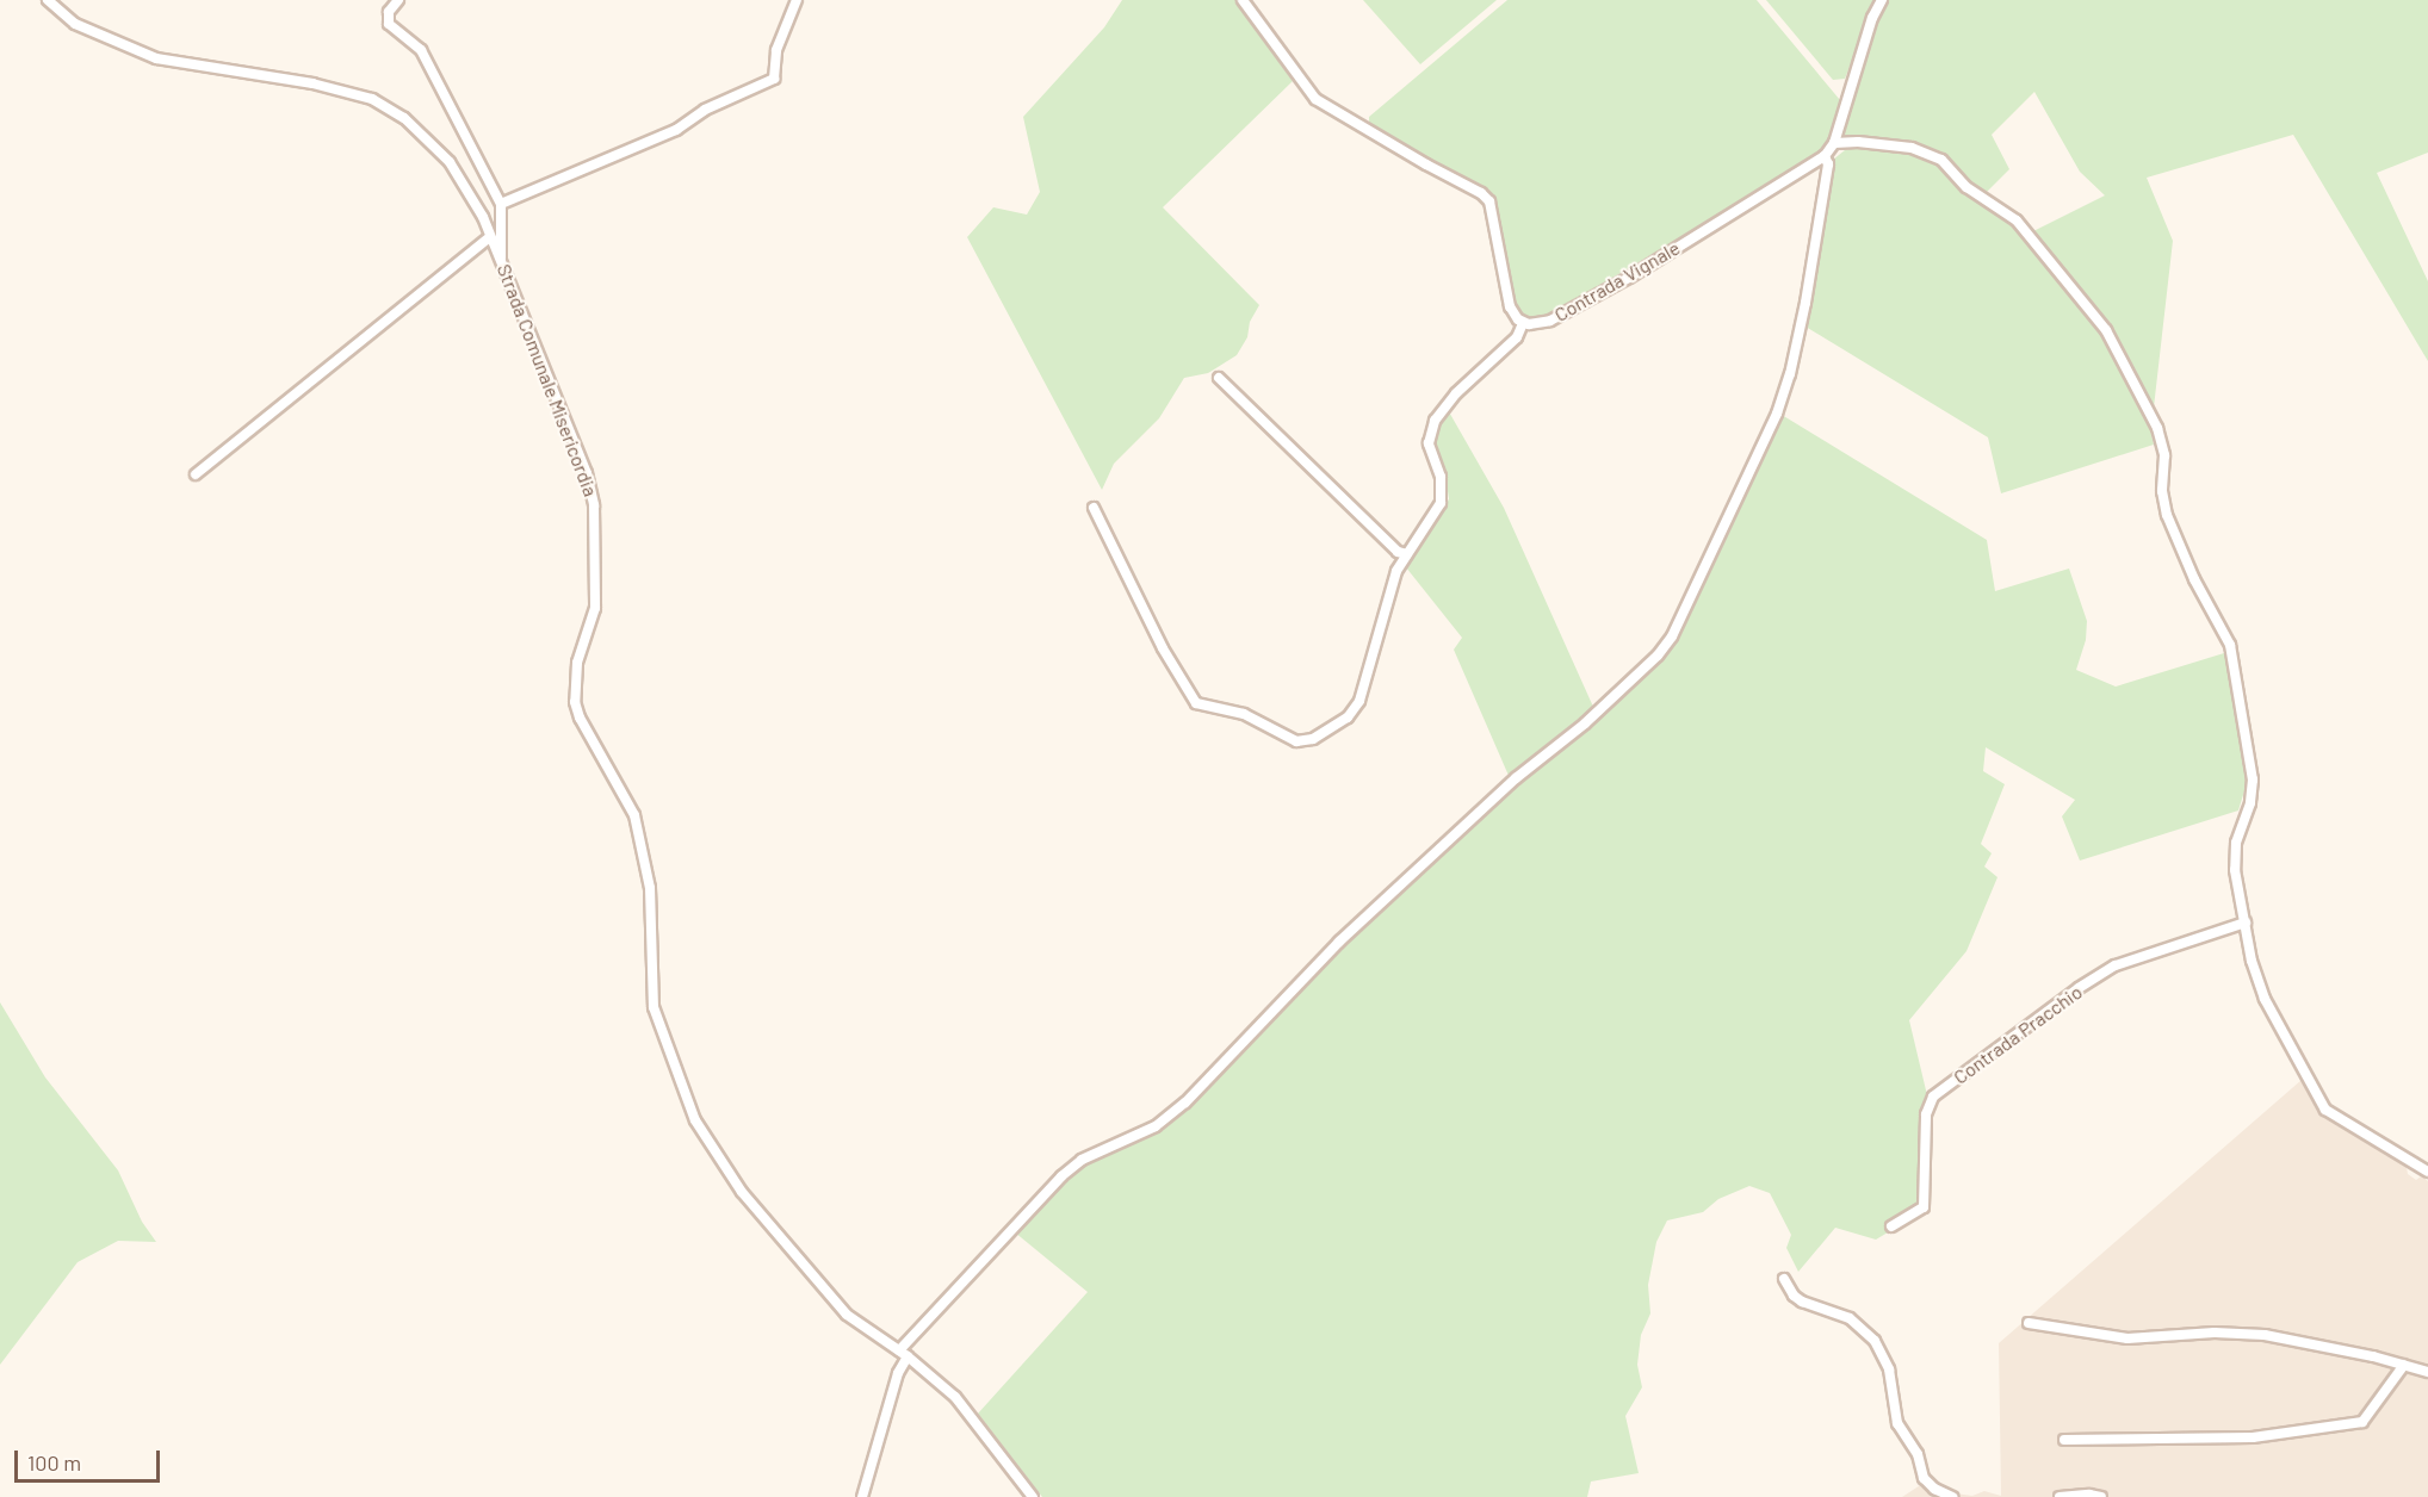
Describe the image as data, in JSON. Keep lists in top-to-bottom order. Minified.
{"streets":{"street":["Contrada Vignale","Strada Comunale Misericordia","Contrada Pracchio"]},"scale_bar":"100 m"}
